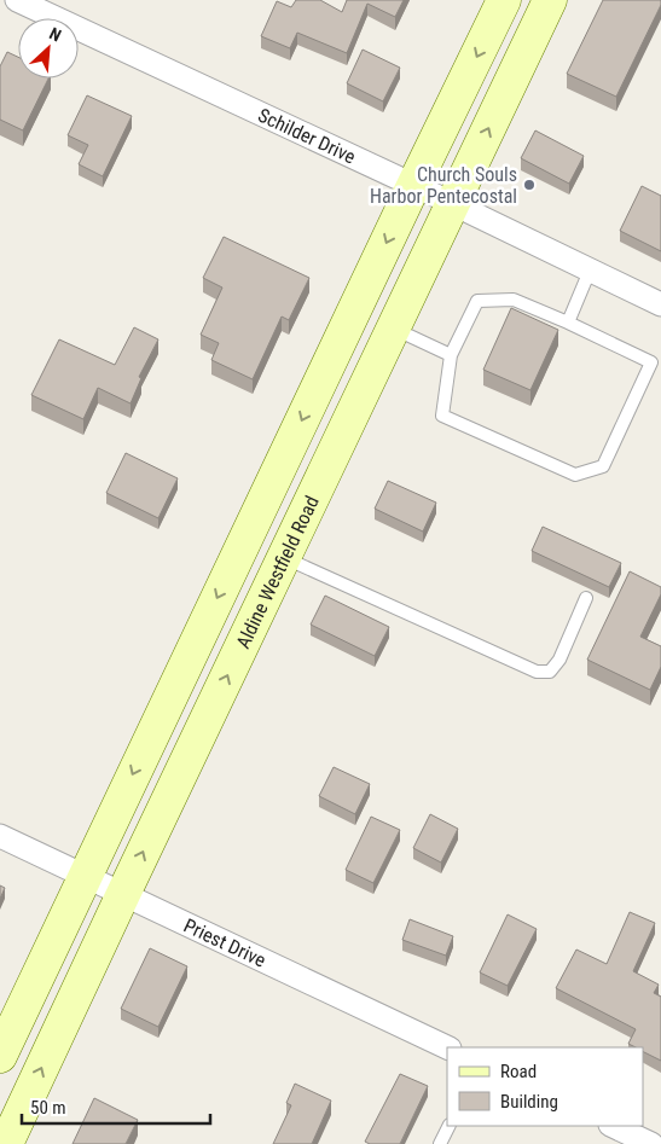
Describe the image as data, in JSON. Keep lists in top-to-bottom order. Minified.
{"streets":{"main road":["Aldine Westfield Road"],"street":["Schilder Drive","Priest Drive"]},"crossings":[["Schilder Drive","Aldine Westfield Road"],["Aldine Westfield Road","Priest Drive"]],"places":["Church Souls Harbor Pentecostal"],"legend":["Road","Building"],"scale_bar":"50 m","north":"top right"}
